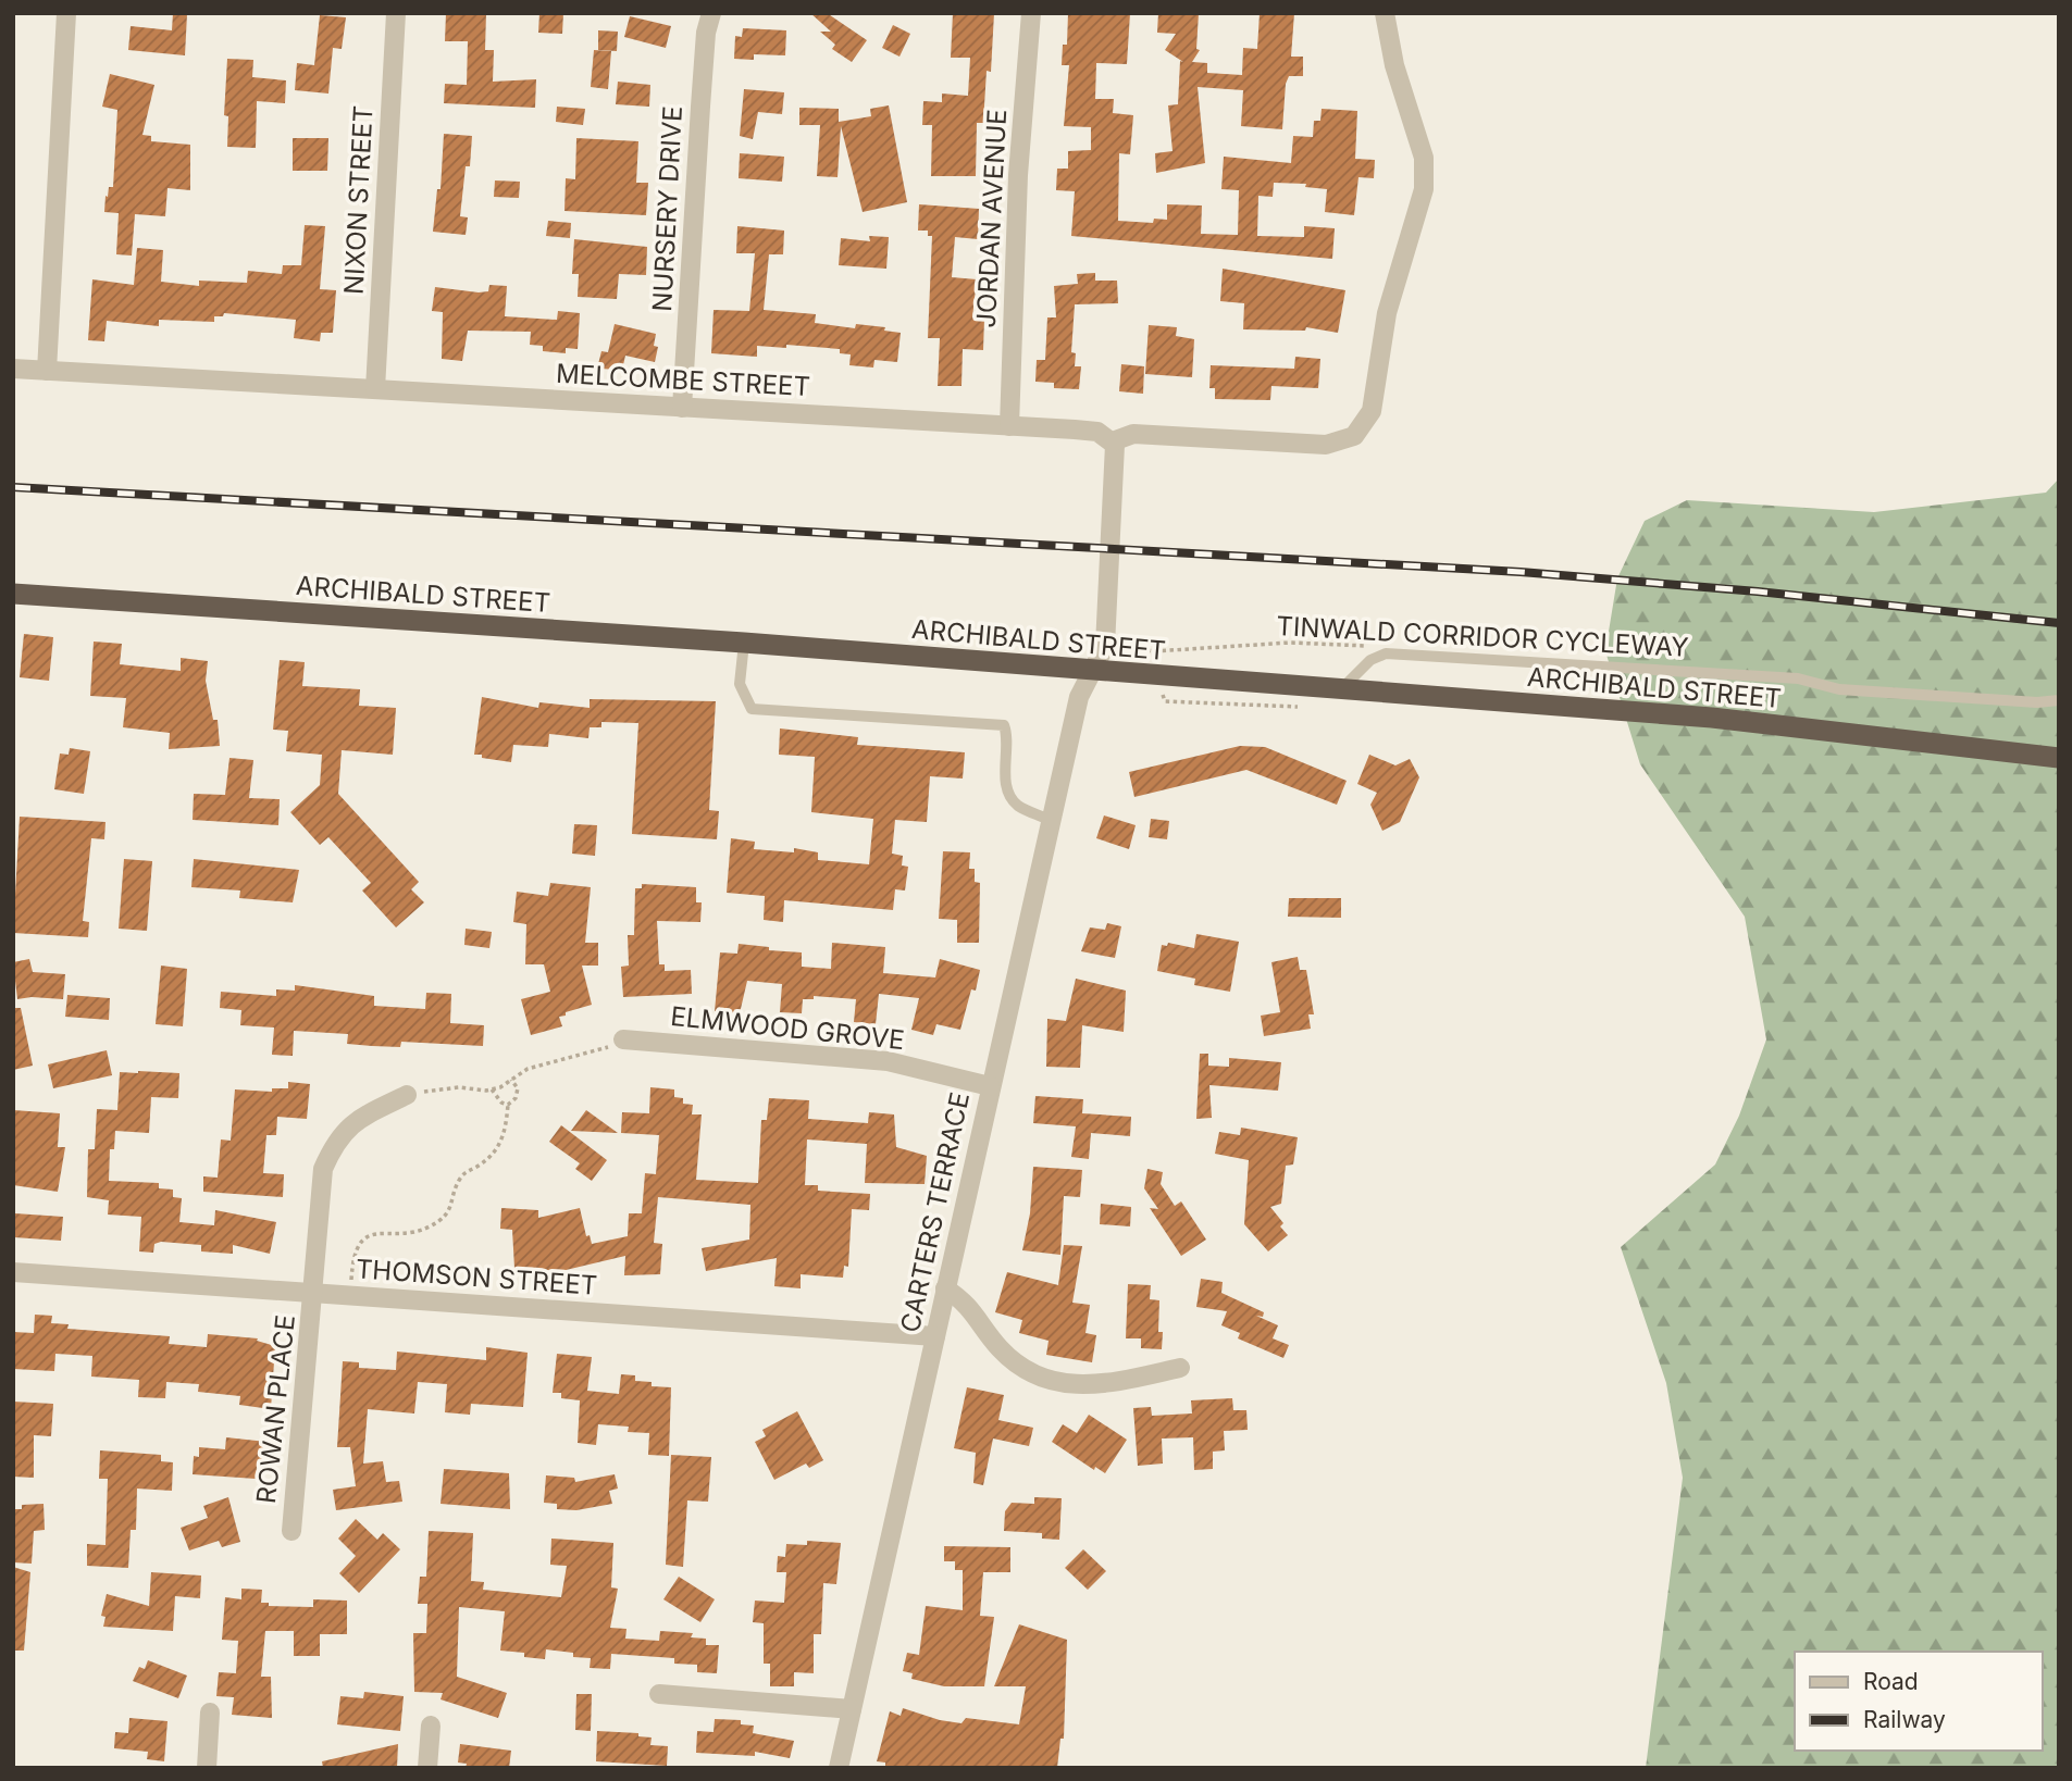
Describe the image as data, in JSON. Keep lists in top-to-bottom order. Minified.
{"streets":{"highway":["ARCHIBALD STREET"],"street":["NIXON STREET","NURSERY DRIVE","JORDAN AVENUE","MELCOMBE STREET","ELMWOOD GROVE","CARTERS TERRACE","THOMSON STREET","ROWAN PLACE"],"path":["TINWALD CORRIDOR CYCLEWAY"]},"crossings":[["NIXON STREET","MELCOMBE STREET"],["NURSERY DRIVE","MELCOMBE STREET"],["JORDAN AVENUE","MELCOMBE STREET"],["ARCHIBALD STREET","CARTERS TERRACE"],["ELMWOOD GROVE","CARTERS TERRACE"],["CARTERS TERRACE","THOMSON STREET"],["THOMSON STREET","ROWAN PLACE"]],"legend":["Road","Railway"]}
